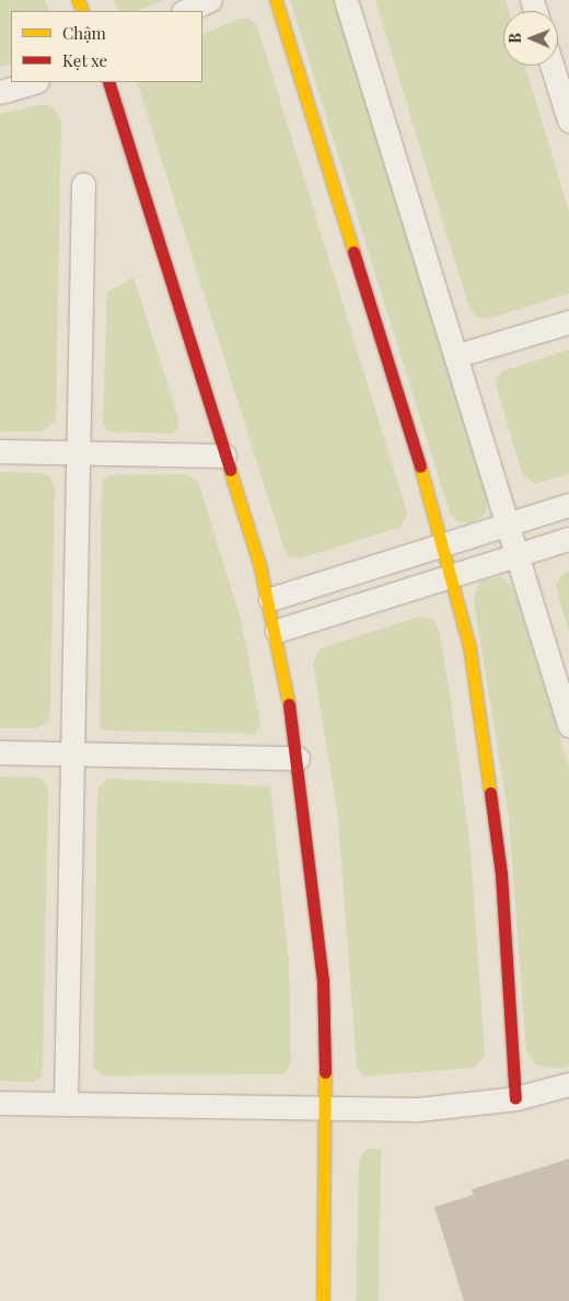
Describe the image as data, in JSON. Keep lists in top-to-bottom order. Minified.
{"legend":["Chậm","Kẹt xe"],"north":"left"}
